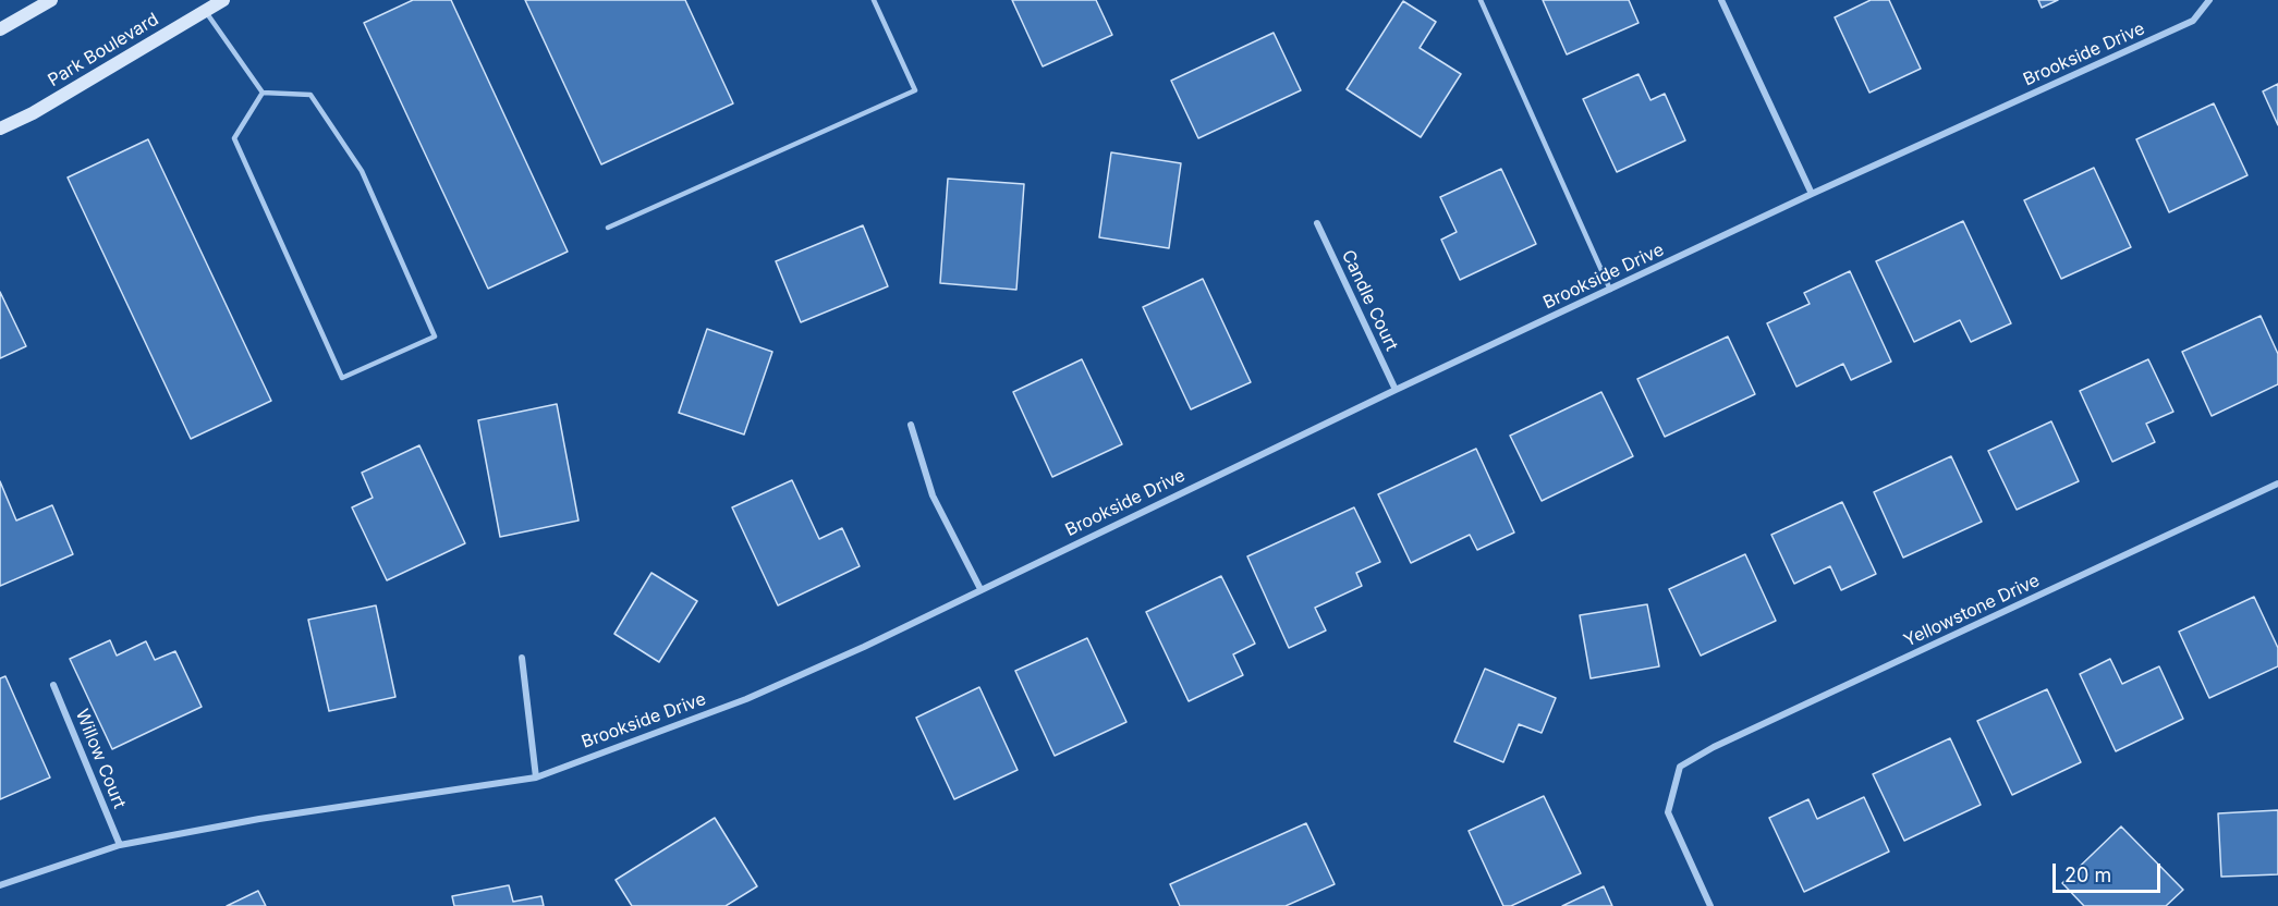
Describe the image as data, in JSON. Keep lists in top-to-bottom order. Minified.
{"streets":{"main road":["Park Boulevard"],"street":["Brookside Drive","Candle Court","Yellowstone Drive","Willow Court"]},"crossings":[["Brookside Drive","Candle Court"],["Brookside Drive","Willow Court"]],"scale_bar":"20 m"}
